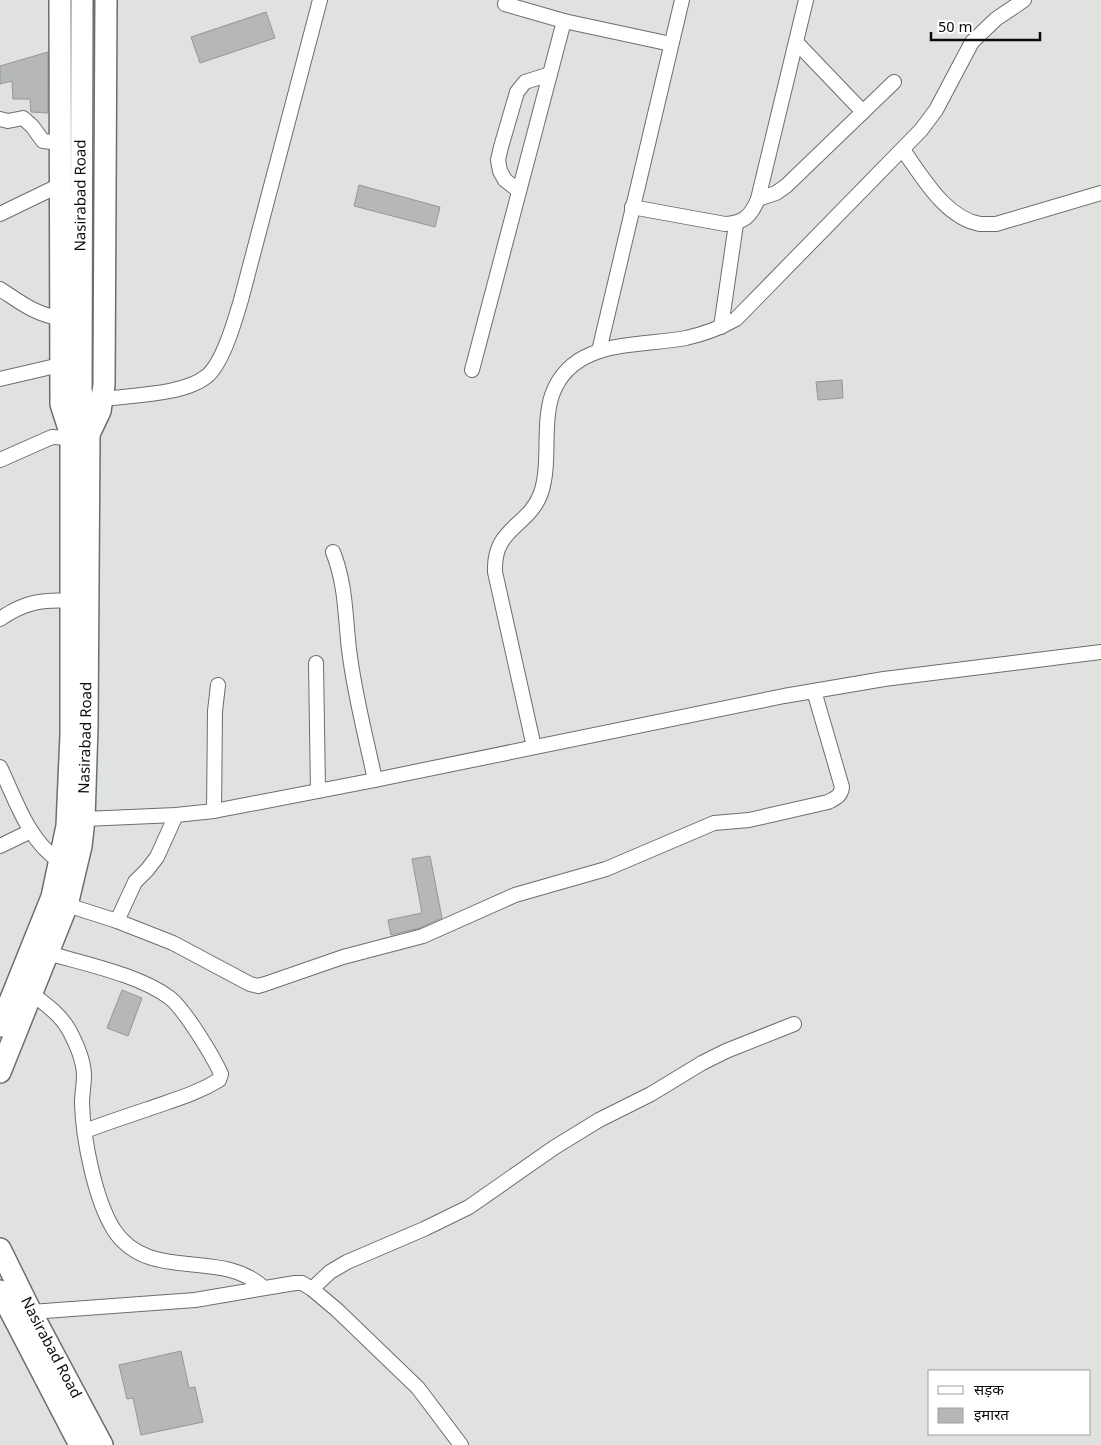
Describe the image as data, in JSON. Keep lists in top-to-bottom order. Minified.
{"streets":{"highway":["Nasirabad Road"]},"legend":["सड़क","इमारत"],"scale_bar":"50 m"}
